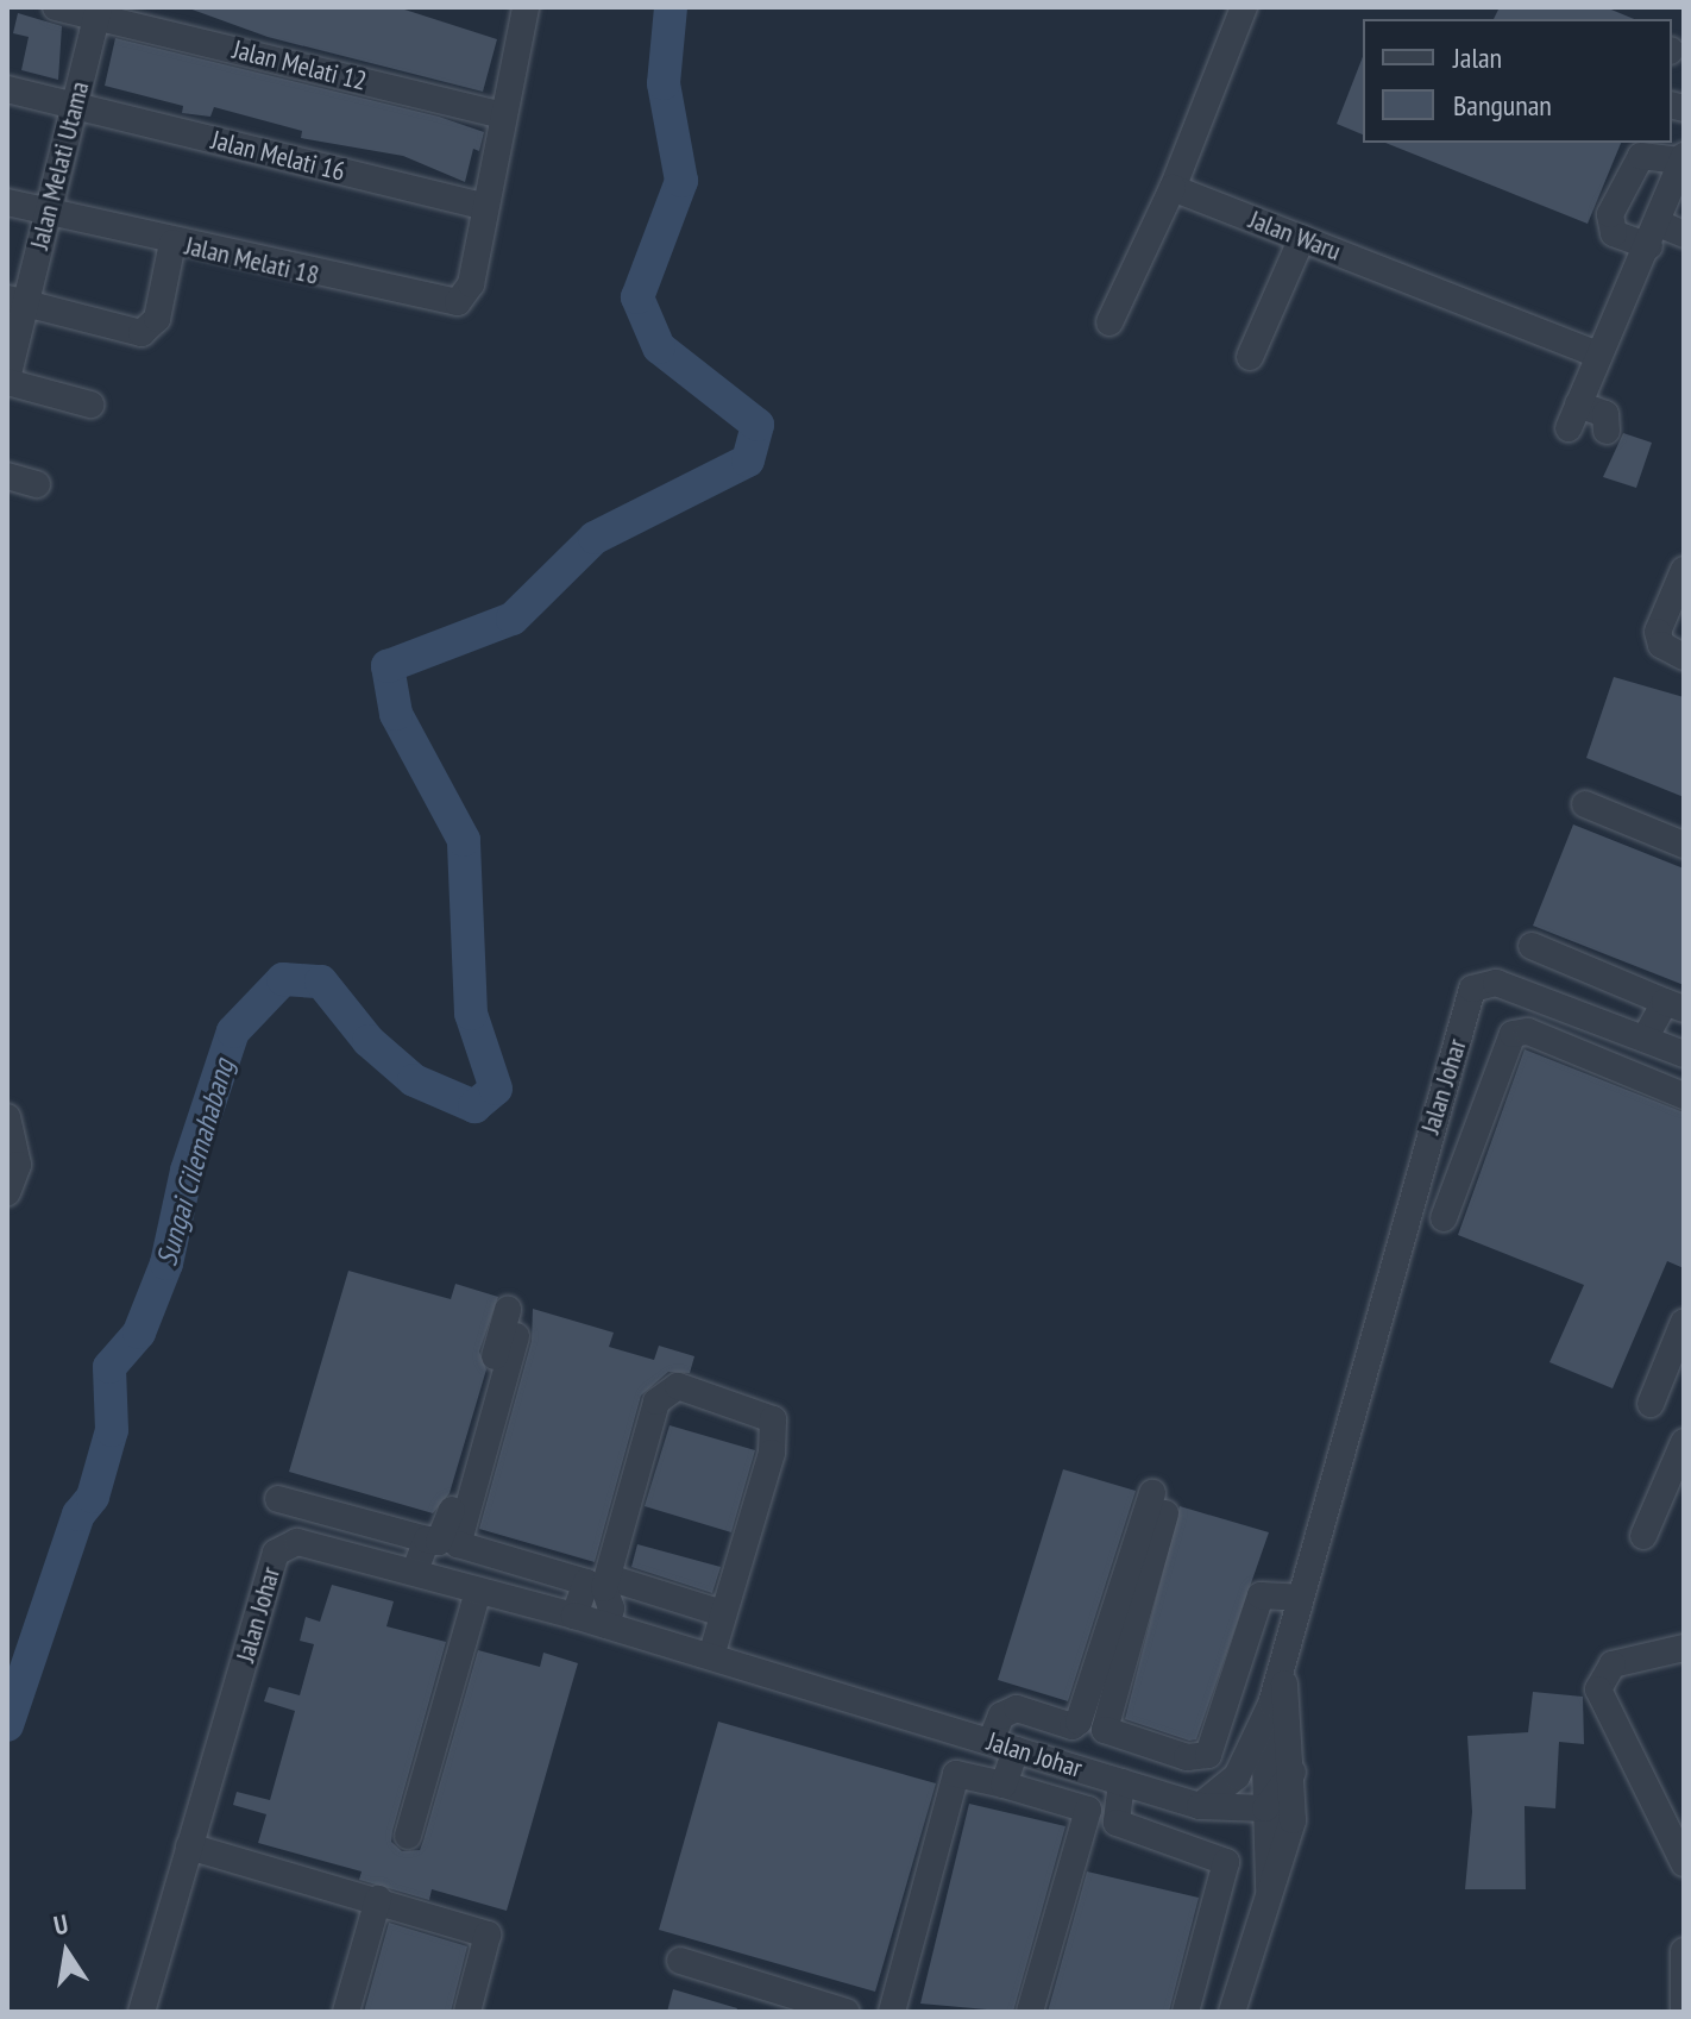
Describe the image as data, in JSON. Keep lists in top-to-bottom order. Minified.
{"streets":{"street":["Jalan Melati 12","Jalan Melati 16","Jalan Melati Utama","Jalan Waru","Jalan Melati 18","Jalan Johar"]},"crossings":[["Jalan Melati 12","Jalan Melati Utama"],["Jalan Melati 16","Jalan Melati Utama"],["Jalan Melati 16","Jalan Melati 18"],["Jalan Melati Utama","Jalan Melati 18"]],"water":["Sungai Cilemahabang"],"legend":["Jalan","Bangunan"],"north":"top"}
